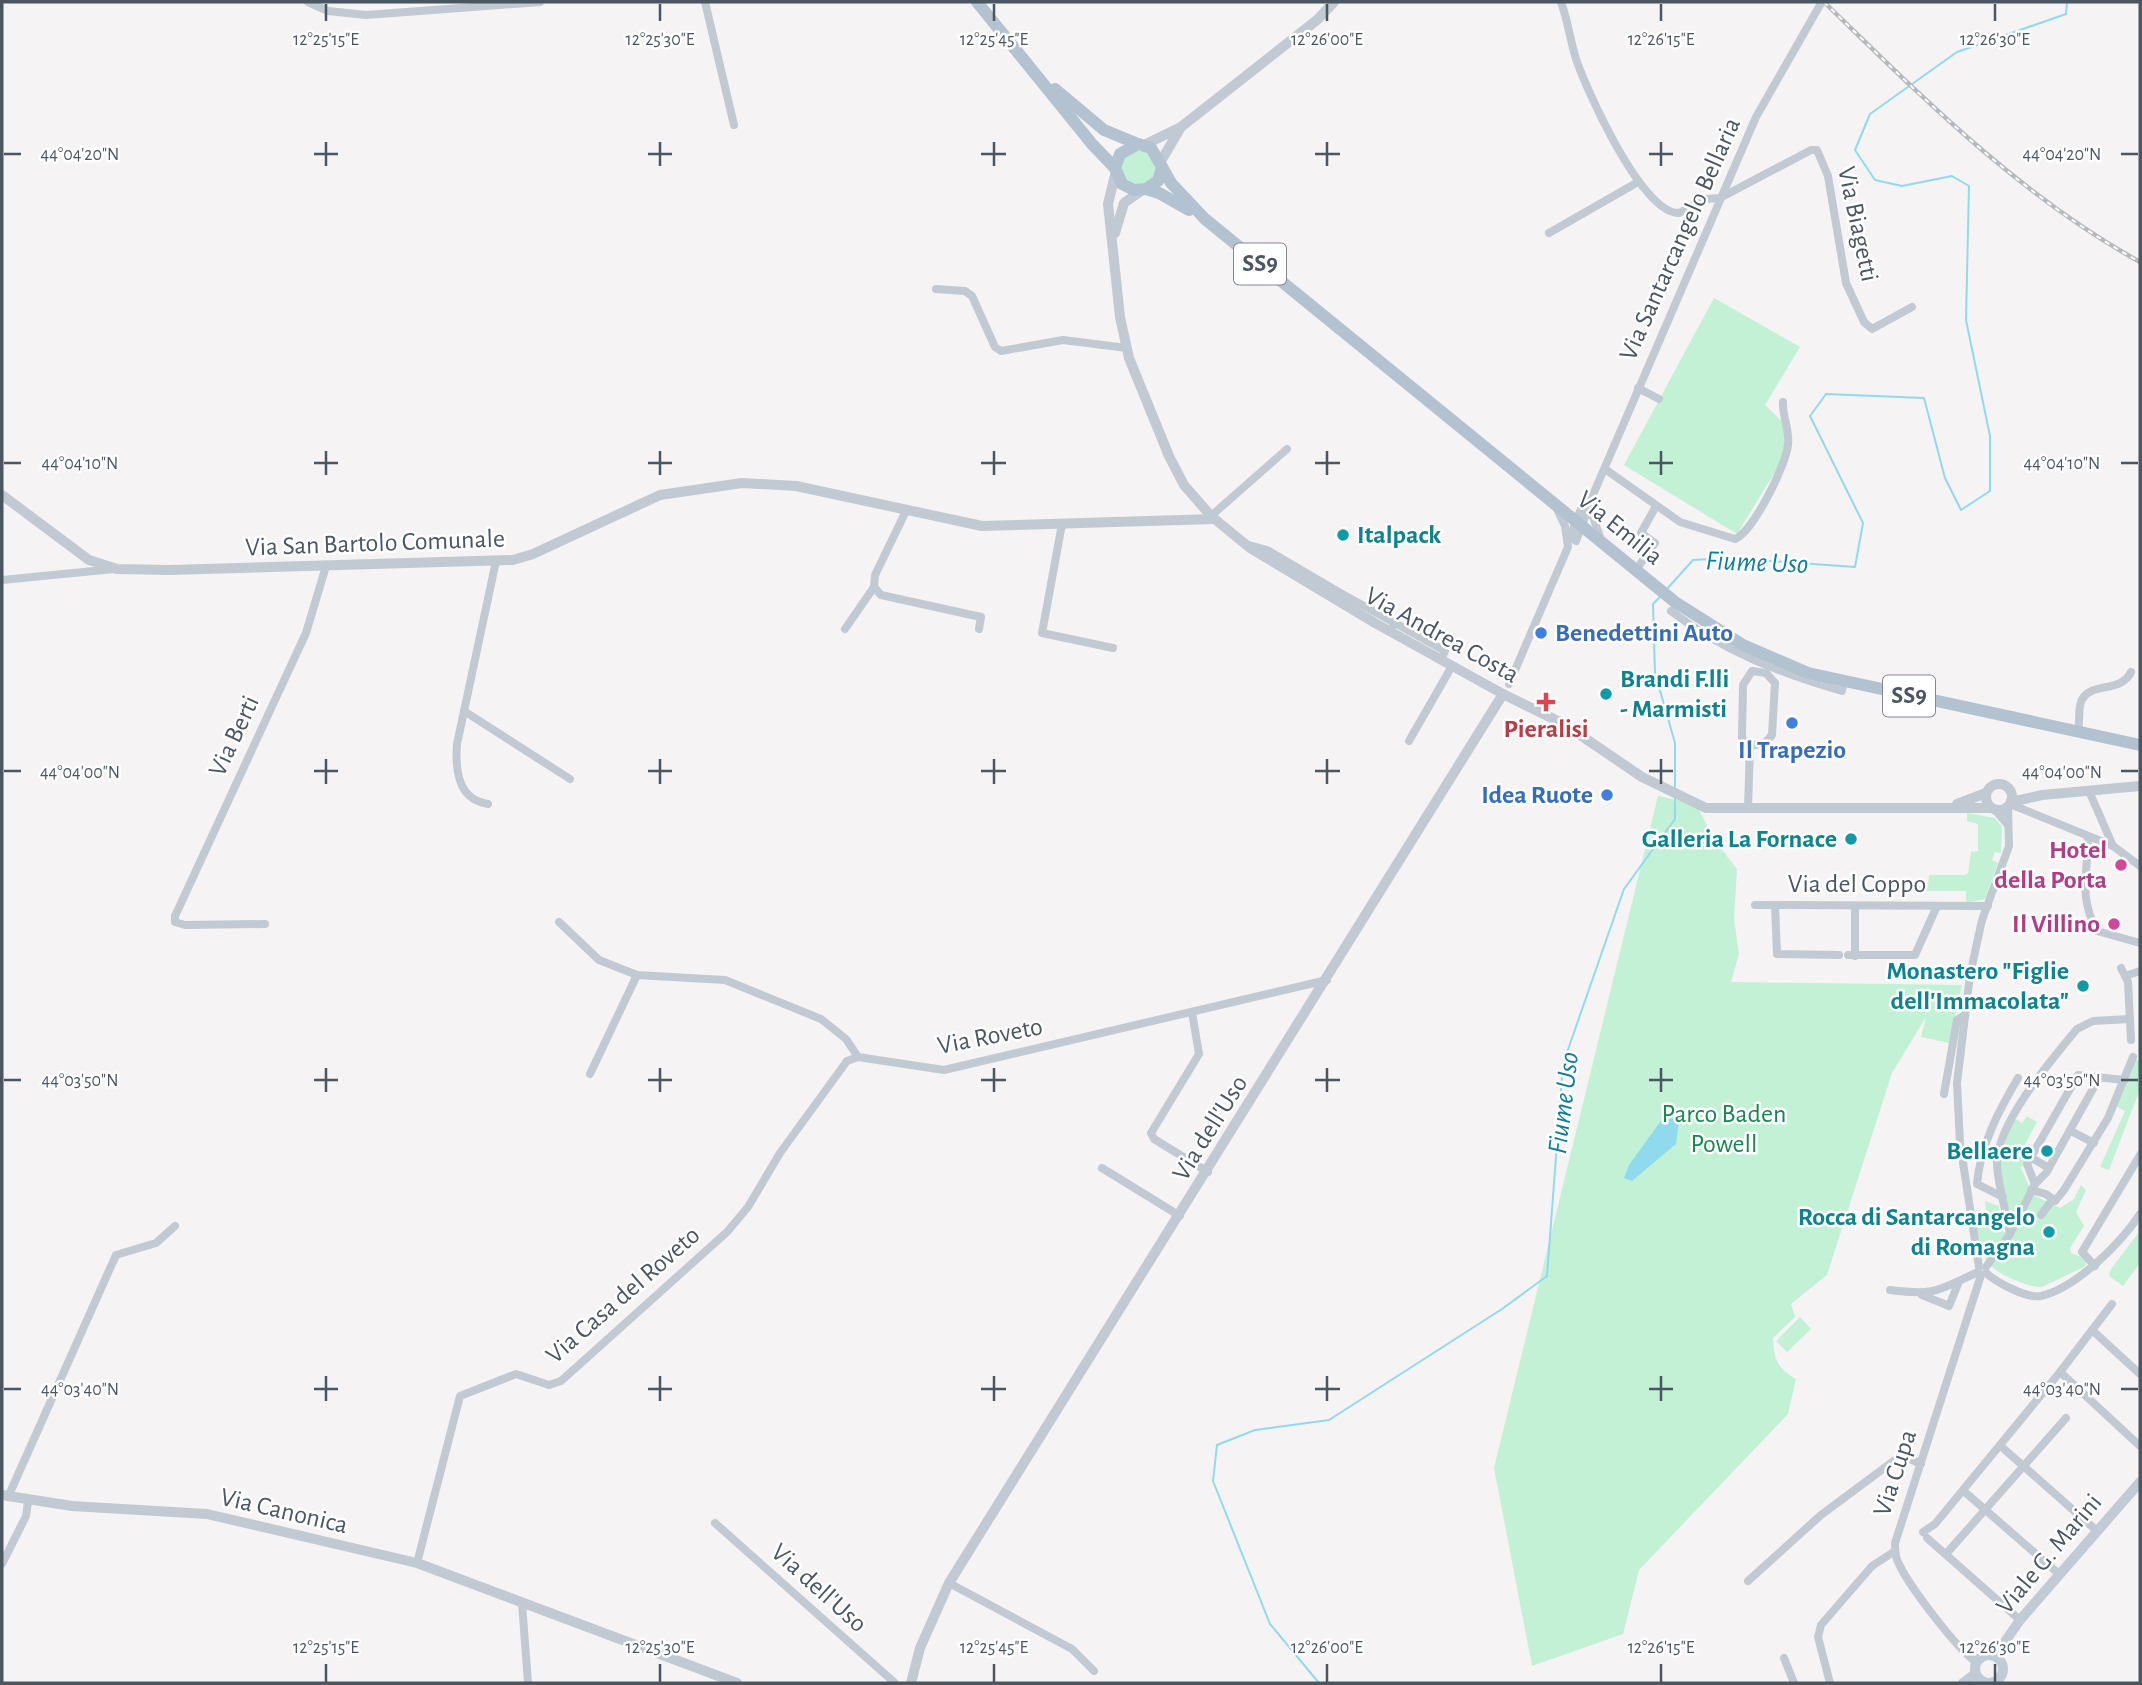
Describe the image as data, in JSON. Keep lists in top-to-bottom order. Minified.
{"streets":{"main road":["SS9","Via Emilia","Viale G. Marini"],"street":["Via Biagetti","Via Santarcangelo Bellaria","Via San Bartolo Comunale","Via Andrea Costa","Via Berti","Via del Coppo","Via Roveto","Via dell'Uso","Via Casa del Roveto","Via Cupa","Via Canonica"]},"crossings":[["Via Biagetti","Via Santarcangelo Bellaria"],["Via Santarcangelo Bellaria","Via Emilia"],["Via Emilia","Via Andrea Costa"],["Via San Bartolo Comunale","Via Andrea Costa"],["Via San Bartolo Comunale","Via Berti"],["Via Andrea Costa","Via dell'Uso"],["Via Roveto","Via dell'Uso"],["Via Roveto","Via Casa del Roveto"],["Via Casa del Roveto","Via Canonica"],["Via Cupa","Viale G. Marini"]],"water":["Fiume Uso"],"parks":["Parco Baden Powell"],"places":{"other":["Italpack","Benedettini Auto","Brandi F.lli - Marmisti","Il Trapezio","Idea Ruote","Galleria La Fornace","Hotel della Porta","Il Villino","Monastero \"Figlie dell'Immacolata\"","Bellaere","Rocca di Santarcangelo di Romagna"],"health":["Pieralisi"]},"coordinates":["12°25'15\"E","12°25'30\"E","12°25'45\"E","12°26'00\"E","12°26'15\"E","12°26'30\"E","44°04'20\"N","44°04'10\"N","44°04'00\"N","44°03'50\"N","44°03'40\"N"]}
